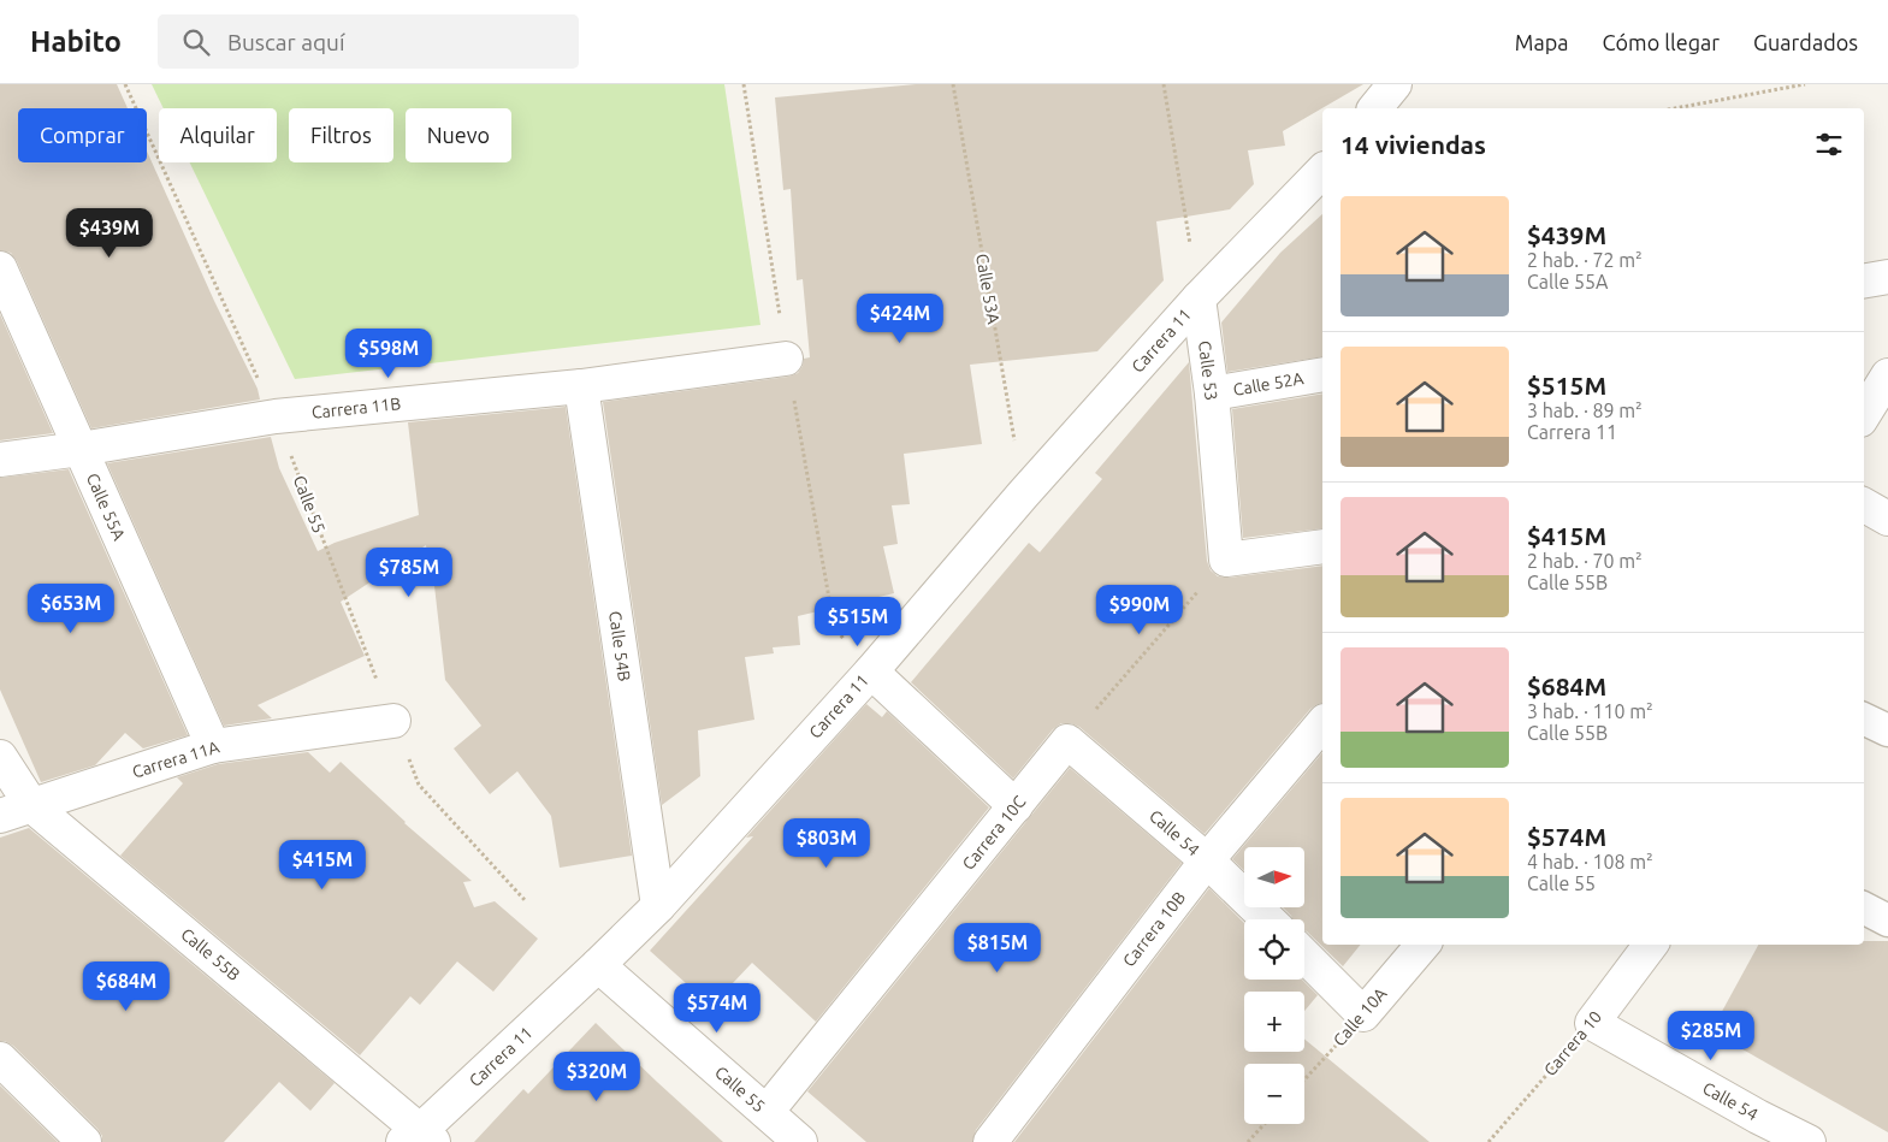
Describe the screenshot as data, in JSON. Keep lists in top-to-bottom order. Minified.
{"streets":{"street":["Carrera 11","Calle 53","Calle 52A","Carrera 11B","Calle 55","Calle 55A","Calle 54B","Carrera 11A","Carrera 10C","Calle 54","Carrera 10B","Calle 55B","Calle 10A","Carrera 10"],"path":["Calle 53A"]},"crossings":[["Calle 53A","Carrera 11"],["Carrera 11","Calle 53"],["Carrera 11","Calle 55"],["Carrera 11","Calle 54B"],["Carrera 11","Calle 55B"],["Calle 53","Calle 52A"],["Carrera 11B","Calle 55"],["Carrera 11B","Calle 55A"],["Carrera 11B","Calle 54B"],["Calle 55","Carrera 11A"],["Calle 55","Carrera 10C"],["Calle 55A","Carrera 11A"],["Carrera 11A","Calle 55B"],["Carrera 10C","Calle 54"],["Calle 54","Carrera 10B"],["Calle 54","Carrera 10"]],"north":"right","page":{"header":"Habito","search":"Buscar aquí","nav":["Mapa","Cómo llegar","Guardados"],"chip":["Comprar","Alquilar","Filtros","Nuevo"],"heading":"14 viviendas","list":[{"name":"$439M","note":"2 hab. · 72 m² · Calle 55A"},{"name":"$515M","note":"3 hab. · 89 m² · Carrera 11"},{"name":"$415M","note":"2 hab. · 70 m² · Calle 55B"},{"name":"$684M","note":"3 hab. · 110 m² · Calle 55B"},{"name":"$574M","note":"4 hab. · 108 m² · Calle 55"}],"price":["$439M","$424M","$598M","$785M","$653M","$990M","$515M","$803M","$415M","$815M","$684M","$574M","$285M","$320M"],"map_buttons":["+","−"]}}
